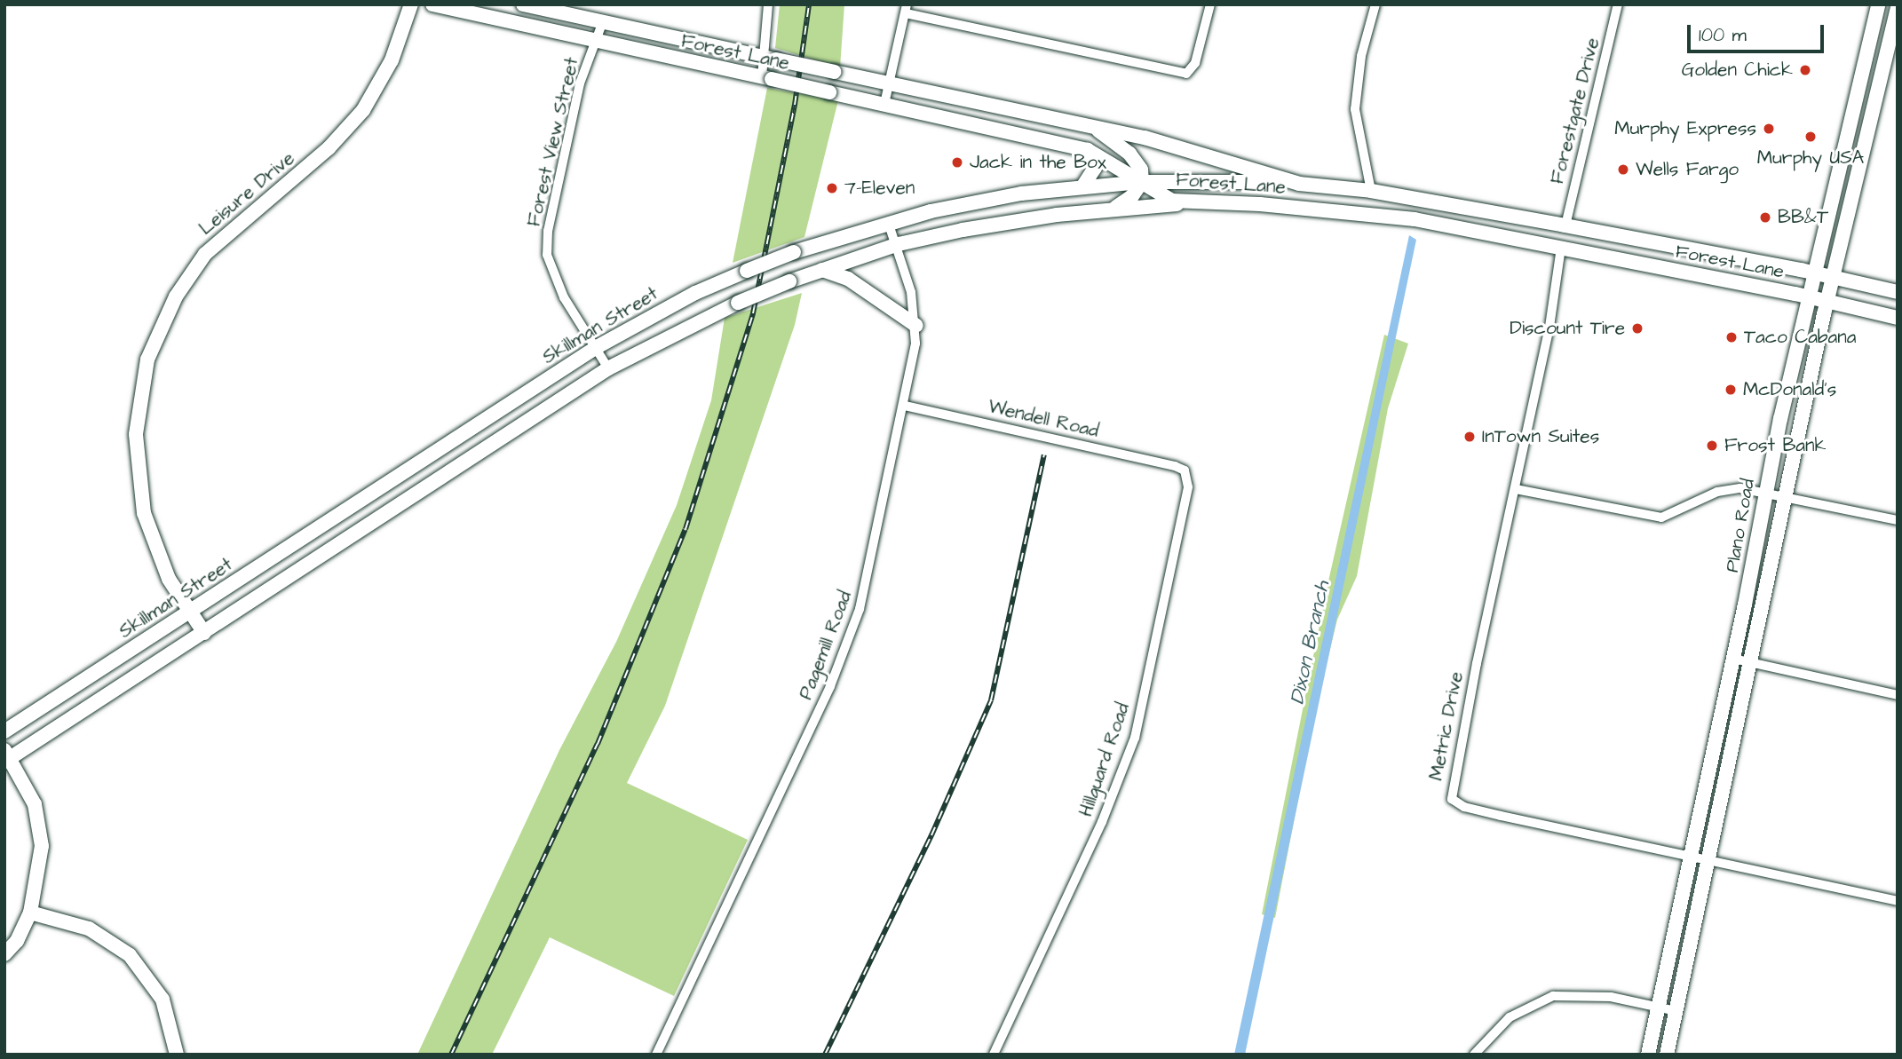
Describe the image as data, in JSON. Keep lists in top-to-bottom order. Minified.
{"streets":{"main road":["Forest Lane","Leisure Drive","Skillman Street","Plano Road"],"street":["Forestgate Drive","Forest View Street","Wendell Road","Pagemill Road","Metric Drive","Hillguard Road"]},"crossings":[["Forest Lane","Forestgate Drive"],["Forest Lane","Forest View Street"],["Forest Lane","Skillman Street"],["Forest Lane","Plano Road"],["Forest Lane","Metric Drive"],["Forest View Street","Skillman Street"],["Leisure Drive","Skillman Street"],["Skillman Street","Pagemill Road"],["Wendell Road","Pagemill Road"],["Wendell Road","Hillguard Road"],["Plano Road","Metric Drive"]],"water":["Dixon Branch"],"places":["Golden Chick","Murphy Express","Murphy USA","Jack in the Box","Wells Fargo","7-Eleven","BB&T","Discount Tire","Taco Cabana","McDonald's","InTown Suites","Frost Bank"],"scale_bar":"100 m"}
